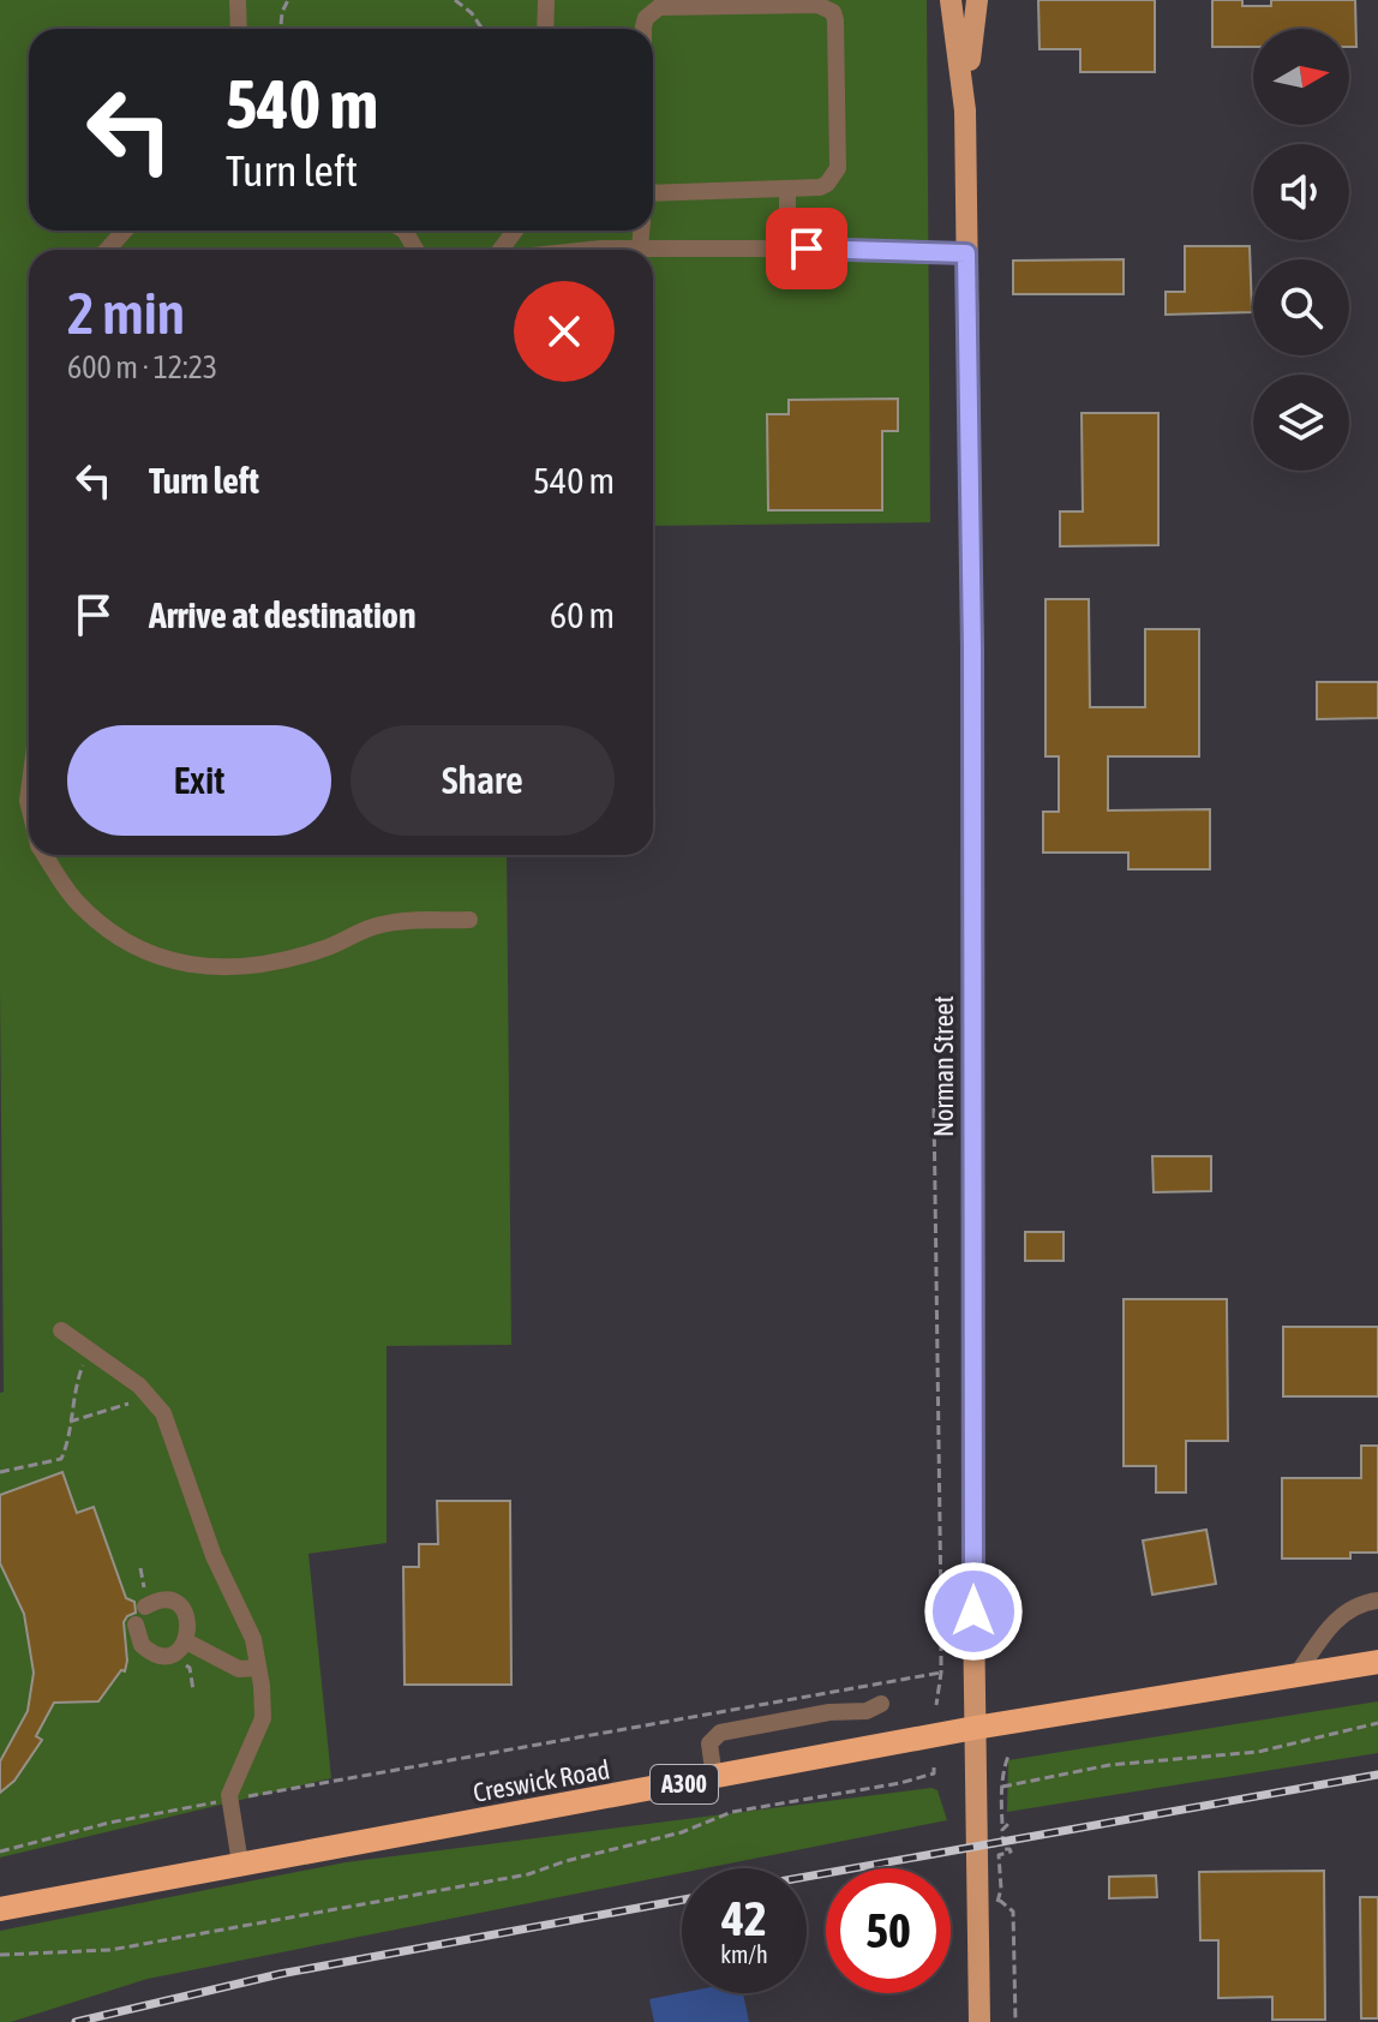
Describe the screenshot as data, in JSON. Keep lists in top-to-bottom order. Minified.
{"streets":{"highway":["Creswick Road","A300"],"main road":["Norman Street"]},"crossings":[["Norman Street","Creswick Road"]],"north":"right","page":{"turn":["540 m","Turn left"],"heading":["2 min","600 m · 12:23"],"list":[{"name":"Turn left","value":"540 m"},{"name":"Arrive at destination","value":"60 m"}],"buttons":["Exit","Share"],"speed":"42 km/h","limit":"50"}}
